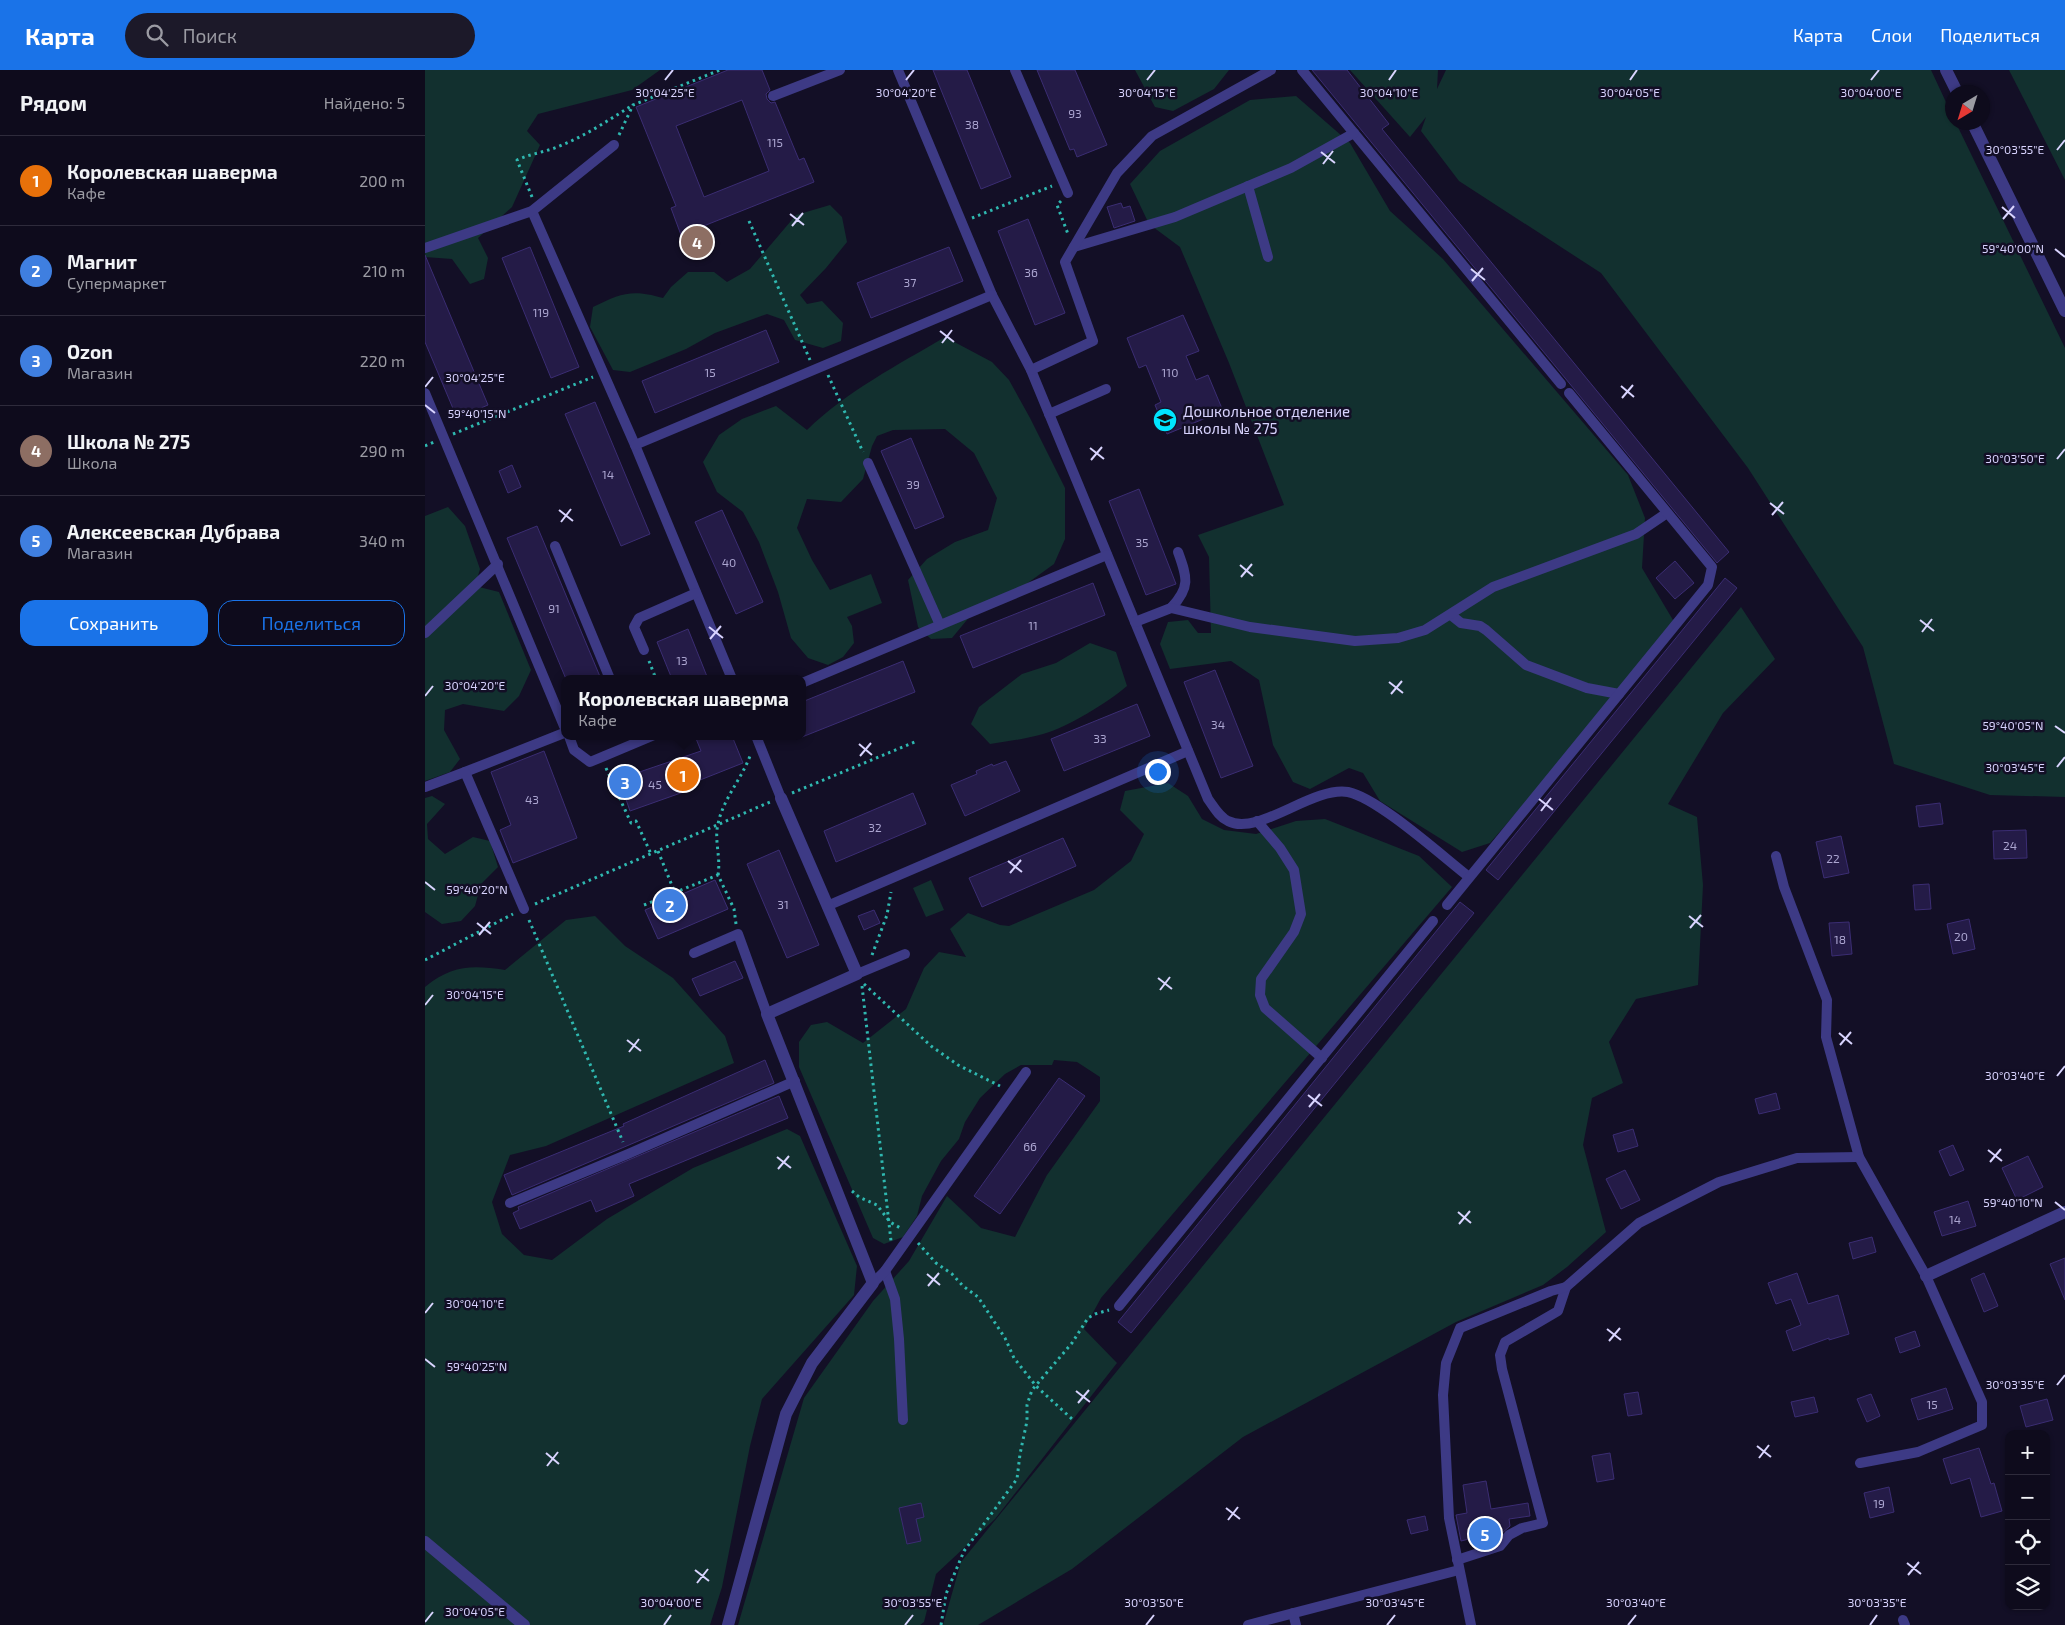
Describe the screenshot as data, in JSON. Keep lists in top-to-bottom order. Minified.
{"places":{"school or university":["Дошкольное отделение школы № 275"]},"house_numbers":["93","38","115","36","37","119","15","110","14","39","35","40","91","11","13","34","33","45","43","32","24","22","31","20","18","66","14","15","19"],"north":"bottom left","page":{"header":"Карта","search":"Поиск","nav":["Карта","Слои","Поделиться"],"heading":["Рядом","Найдено: 5"],"list":[{"mark":"1","name":"Королевская шаверма","note":"Кафе","value":"200 m"},{"mark":"2","name":"Магнит","note":"Супермаркет","value":"210 m"},{"mark":"3","name":"Ozon","note":"Магазин","value":"220 m"},{"mark":"4","name":"Школа № 275","note":"Школа","value":"290 m"},{"mark":"5","name":"Алексеевская Дубрава","note":"Магазин","value":"340 m"}],"pins":["4","1","3","2","5"],"buttons":["Сохранить","Поделиться"],"popup":["Королевская шаверма","Кафе"],"map_buttons":["+","−"]},"coordinates":["30°04'25\"E","30°04'20\"E","30°04'15\"E","30°04'10\"E","30°04'05\"E","30°04'00\"E","30°03'55\"E","59°40'00\"N","59°40'15\"N","30°03'50\"E","59°40'05\"N","30°03'45\"E","59°40'20\"N","30°03'40\"E","59°40'10\"N","59°40'25\"N","30°03'35\"E"]}
